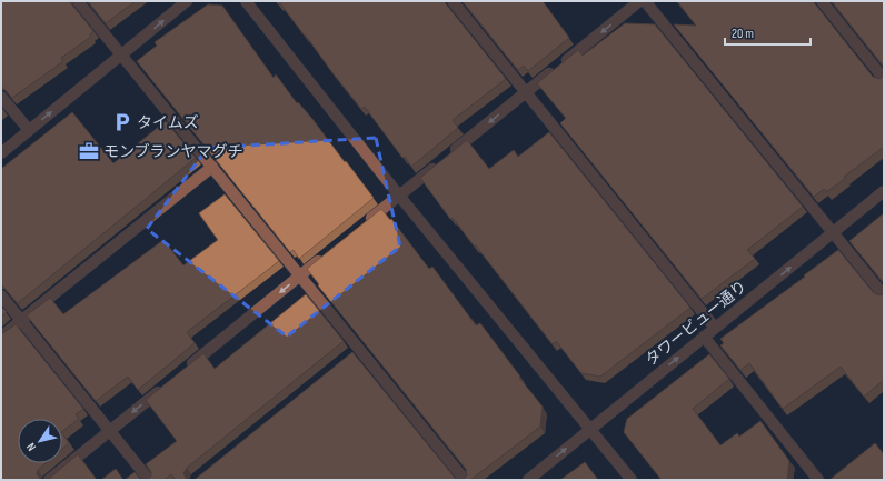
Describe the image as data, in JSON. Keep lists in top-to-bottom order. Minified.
{"streets":{"street":["タワービュー通り"]},"one_way":["タワービュー通り"],"places":{"parking":["タイムズ"],"office":["モンブランヤマグチ"]},"scale_bar":"20 m","north":"bottom left"}
